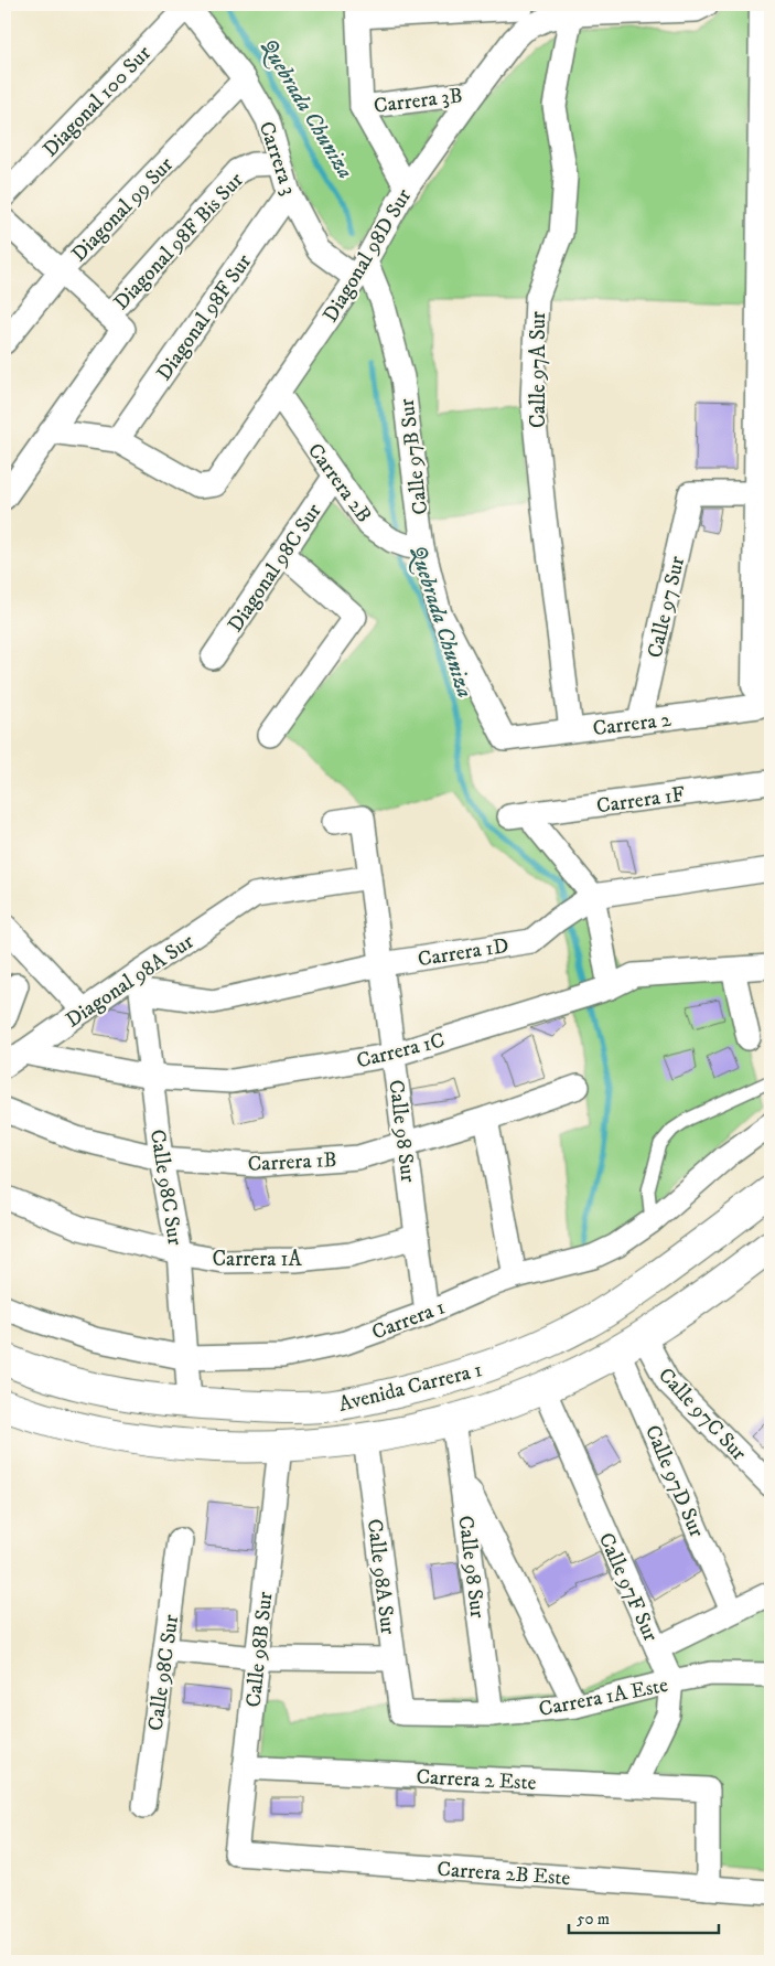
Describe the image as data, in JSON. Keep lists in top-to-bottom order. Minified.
{"streets":{"highway":["Avenida Carrera 1"],"street":["Carrera 3B","Diagonal 100 Sur","Carrera 3","Diagonal 99 Sur","Diagonal 98F Bis Sur","Diagonal 98D Sur","Diagonal 98F Sur","Calle 97A Sur","Calle 97B Sur","Carrera 2B","Diagonal 98C Sur","Calle 97 Sur","Carrera 2","Carrera 1F","Carrera 1D","Diagonal 98A Sur","Carrera 1C","Calle 98 Sur","Carrera 1B","Calle 98C Sur","Carrera 1A","Carrera 1","Calle 97C Sur","Calle 97D Sur","Calle 98A Sur","Calle 97F Sur","Calle 98B Sur","Carrera 1A Este","Carrera 2 Este","Carrera 2B Este"]},"crossings":[["Carrera 3B","Diagonal 98D Sur"],["Diagonal 100 Sur","Carrera 3"],["Carrera 3","Diagonal 99 Sur"],["Carrera 3","Diagonal 98F Bis Sur"],["Carrera 3","Diagonal 98D Sur"],["Carrera 3","Diagonal 98F Sur"],["Carrera 3","Calle 97B Sur"],["Diagonal 98D Sur","Diagonal 98F Sur"],["Diagonal 98D Sur","Calle 97B Sur"],["Diagonal 98D Sur","Carrera 2B"],["Calle 97A Sur","Carrera 2"],["Calle 97B Sur","Carrera 2B"],["Calle 97B Sur","Carrera 2"],["Carrera 2B","Diagonal 98C Sur"],["Calle 97 Sur","Carrera 2"],["Carrera 1F","Carrera 1D"],["Carrera 1D","Diagonal 98A Sur"],["Carrera 1D","Calle 98 Sur"],["Carrera 1D","Calle 98C Sur"],["Diagonal 98A Sur","Carrera 1C"],["Diagonal 98A Sur","Calle 98 Sur"],["Diagonal 98A Sur","Calle 98C Sur"],["Carrera 1C","Calle 98 Sur"],["Carrera 1C","Calle 98C Sur"],["Calle 98 Sur","Carrera 1B"],["Calle 98 Sur","Carrera 1A"],["Calle 98 Sur","Carrera 1"],["Calle 98 Sur","Avenida Carrera 1"],["Calle 98 Sur","Carrera 1A Este"],["Carrera 1B","Calle 98C Sur"],["Calle 98C Sur","Carrera 1A"],["Calle 98C Sur","Carrera 1"],["Calle 98C Sur","Avenida Carrera 1"],["Avenida Carrera 1","Calle 97C Sur"],["Avenida Carrera 1","Calle 97D Sur"],["Avenida Carrera 1","Calle 98A Sur"],["Avenida Carrera 1","Calle 97F Sur"],["Avenida Carrera 1","Calle 98B Sur"],["Calle 97C Sur","Calle 97D Sur"],["Calle 97D Sur","Carrera 1A Este"],["Calle 98A Sur","Carrera 1A Este"],["Calle 97F Sur","Carrera 1A Este"],["Calle 97F Sur","Carrera 2 Este"],["Calle 98B Sur","Carrera 2 Este"],["Calle 98B Sur","Carrera 2B Este"],["Carrera 2 Este","Carrera 2B Este"]],"water":["Quebrada Chuniza"],"scale_bar":"50 m"}
